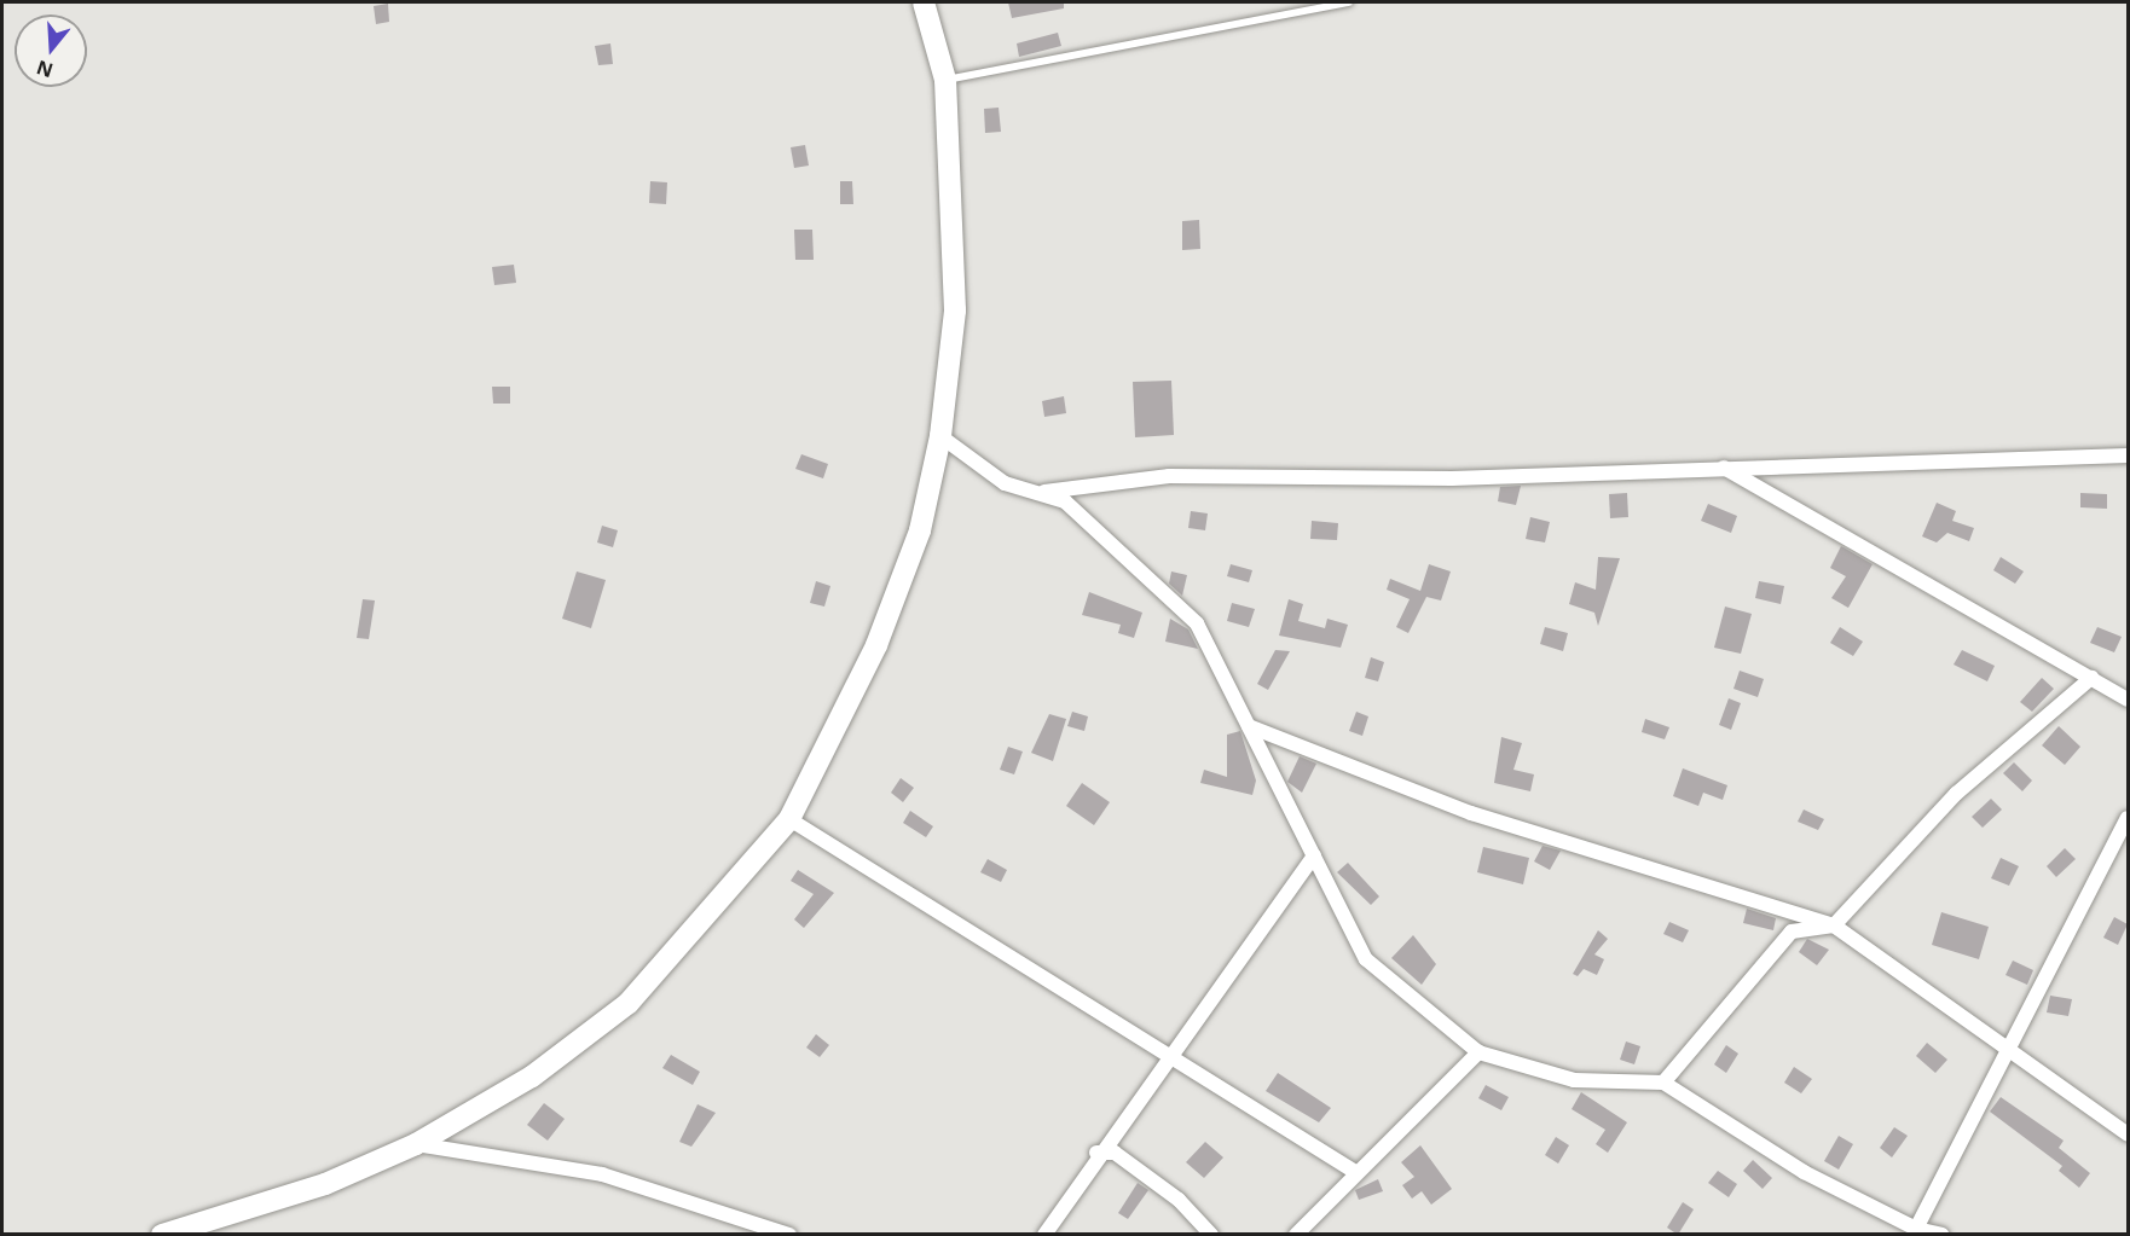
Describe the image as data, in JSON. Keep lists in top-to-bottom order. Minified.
{"north":"bottom"}
